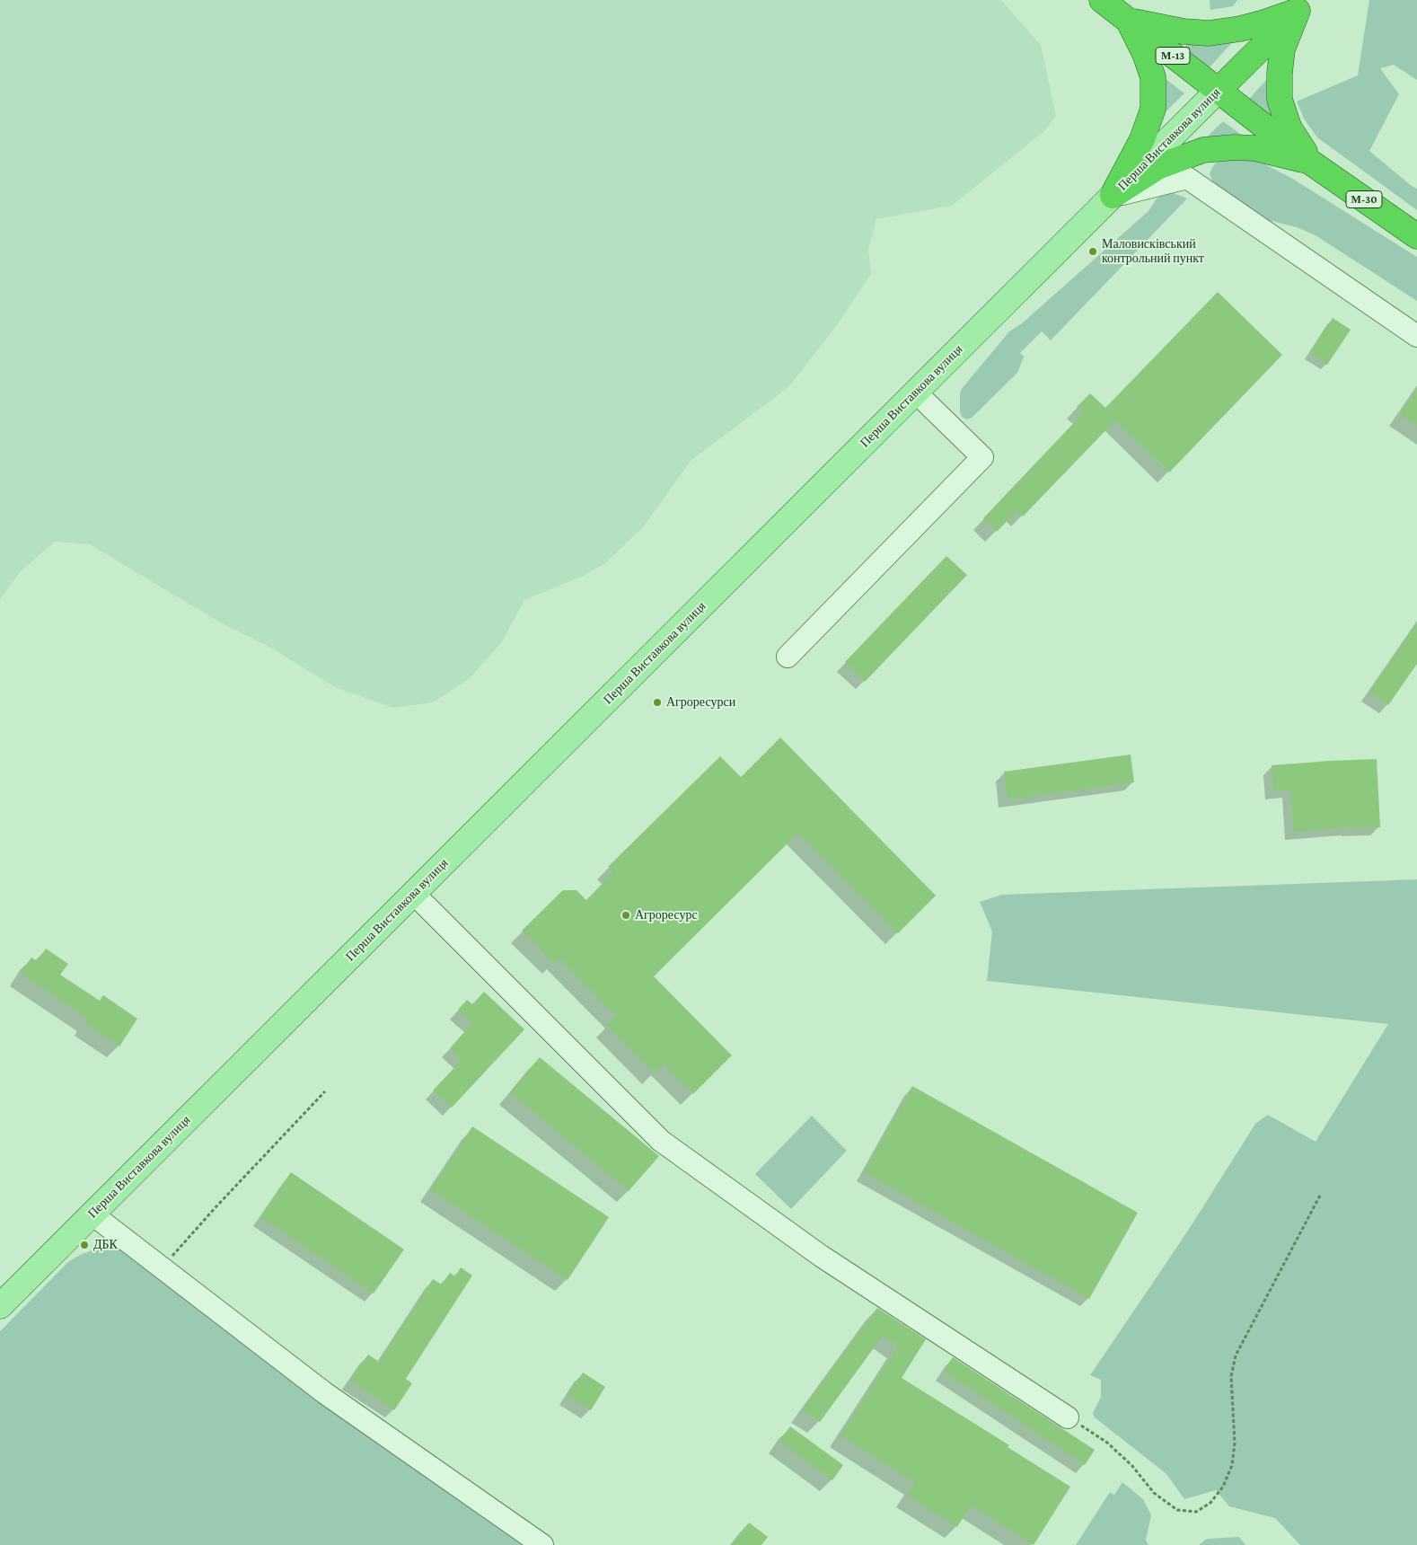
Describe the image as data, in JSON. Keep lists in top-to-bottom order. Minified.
{"streets":{"highway":["М-13","Перша Виставкова вулиця","М-30"]},"crossings":[["М-13","Перша Виставкова вулиця"],["М-13","М-30"],["Перша Виставкова вулиця","М-30"]],"places":["Маловисківський контрольний пункт","Агроресурси","Агроресурс","ДБК"]}
